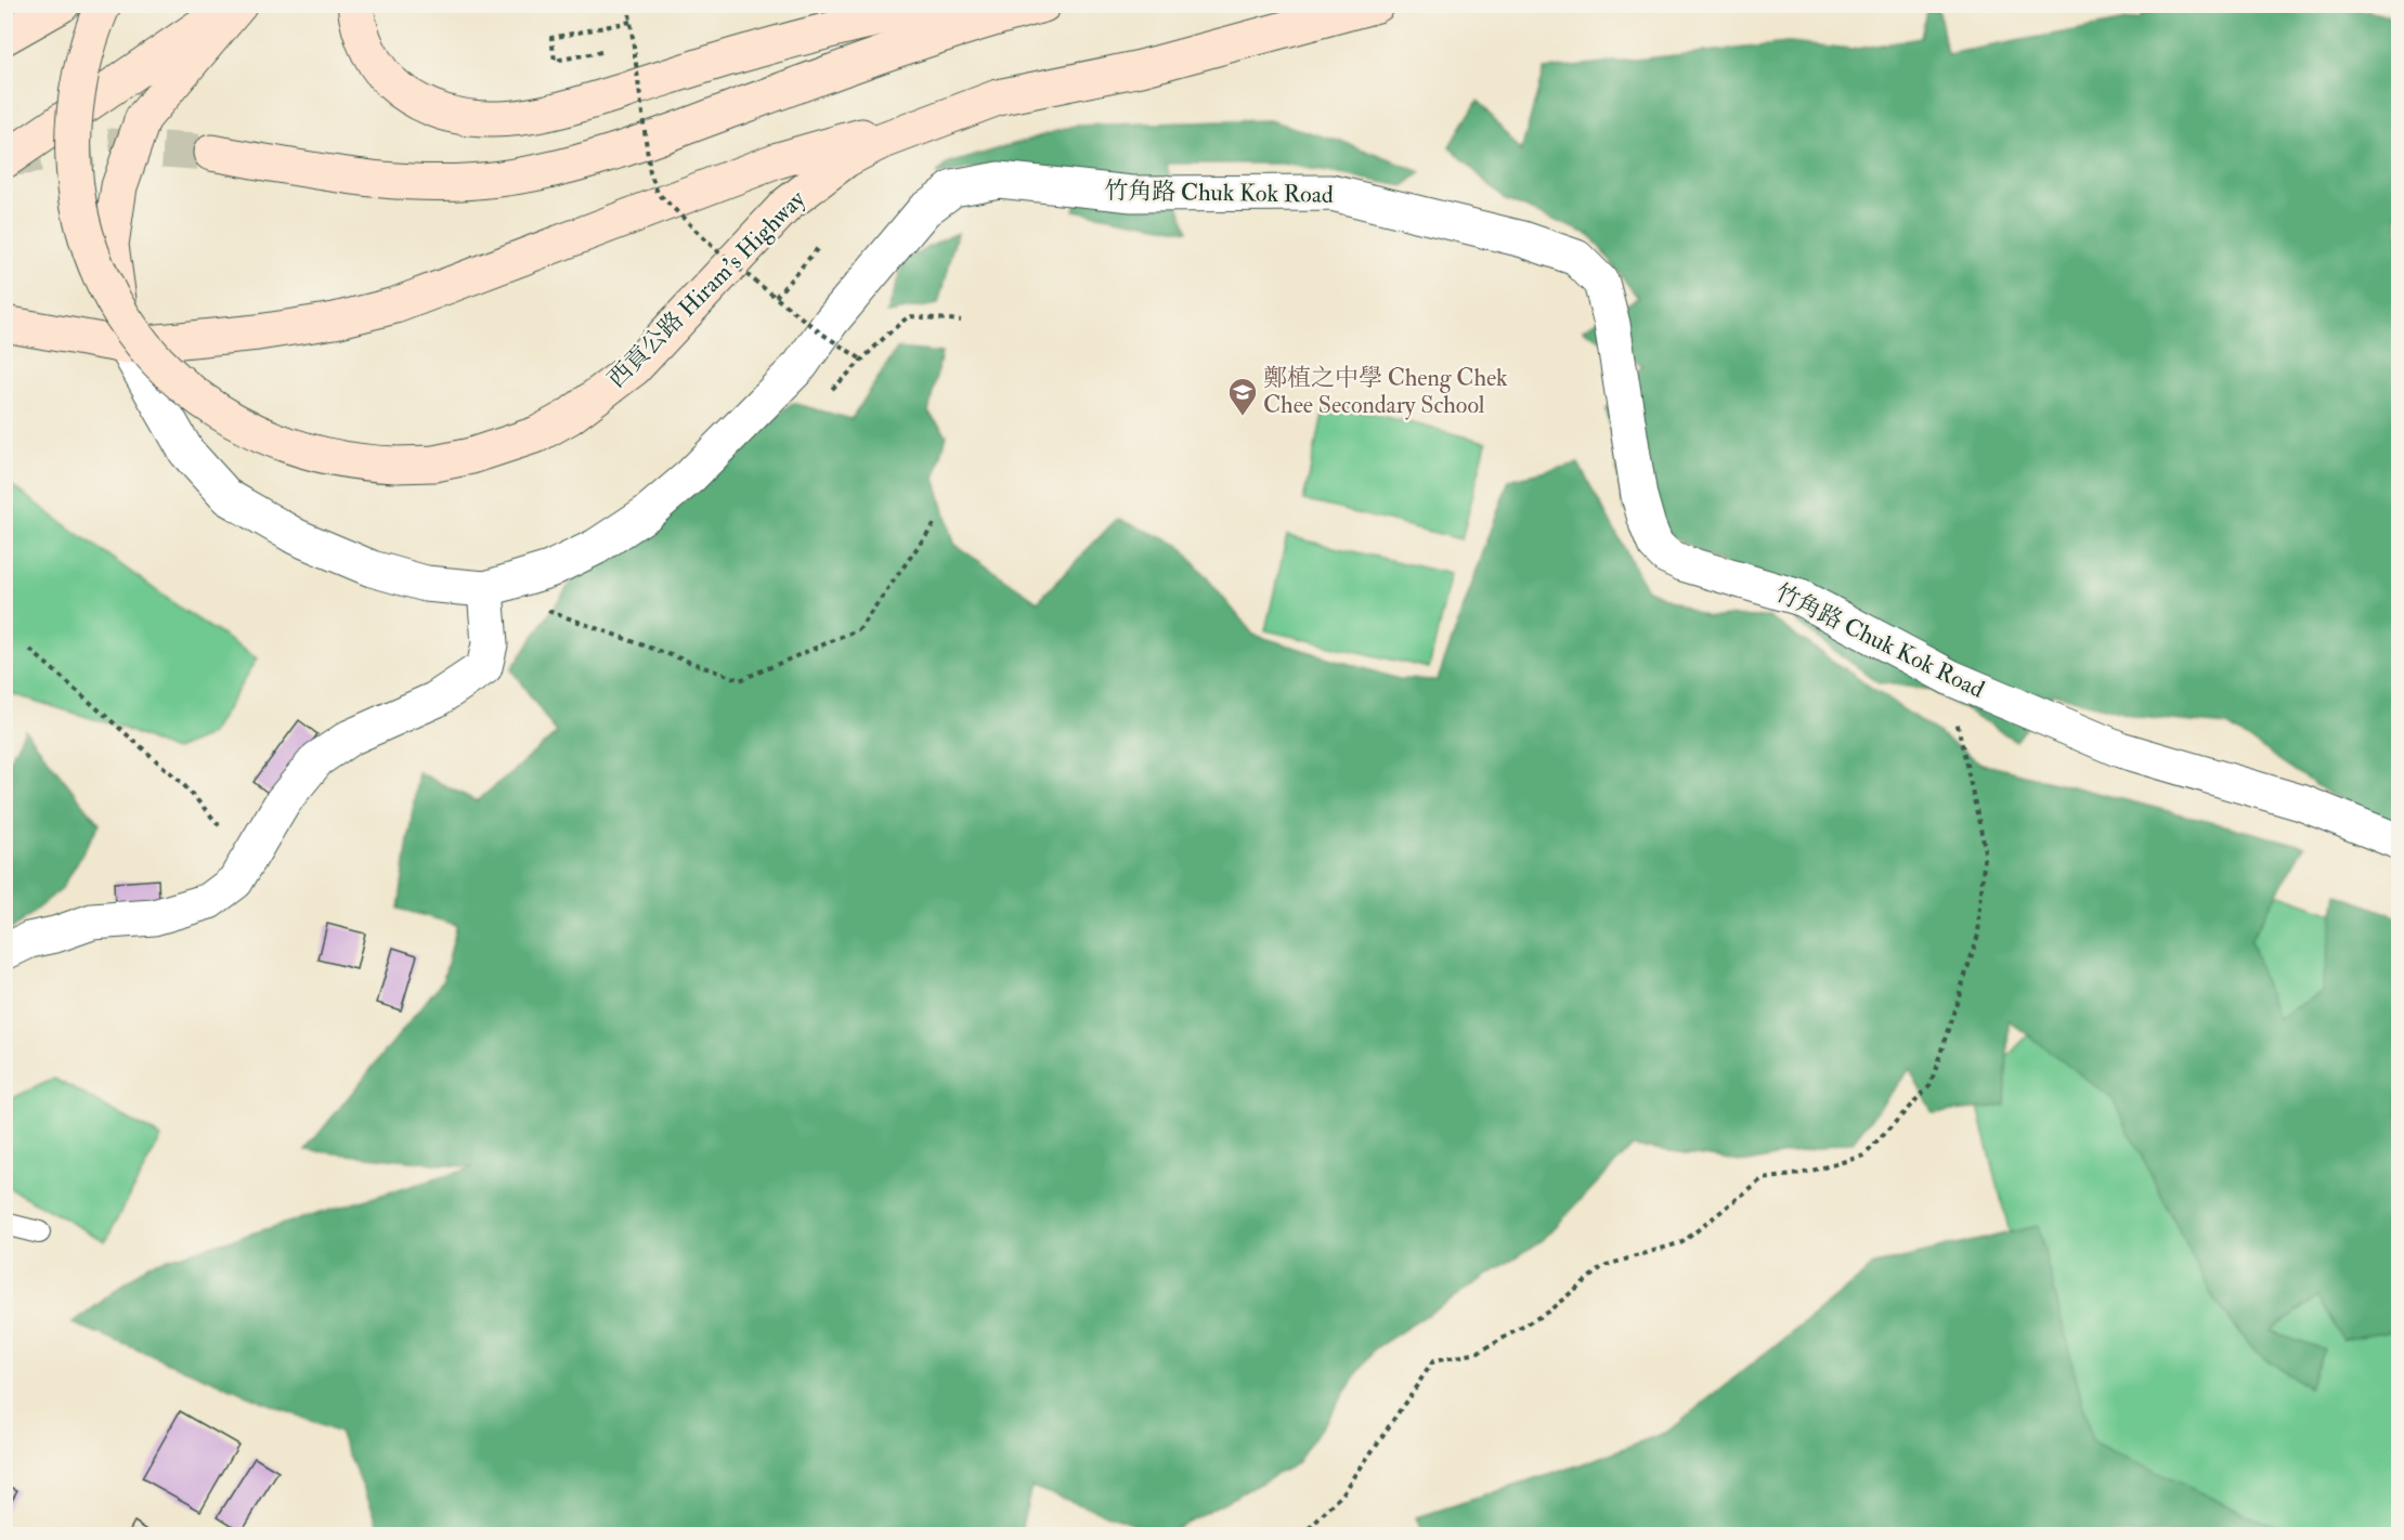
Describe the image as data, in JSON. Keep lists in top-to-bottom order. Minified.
{"streets":{"main road":["西貢公路 Hiram's Highway"],"street":["竹角路 Chuk Kok Road"]},"places":{"school or university":["鄭植之中學 Cheng Chek Chee Secondary School"]}}
